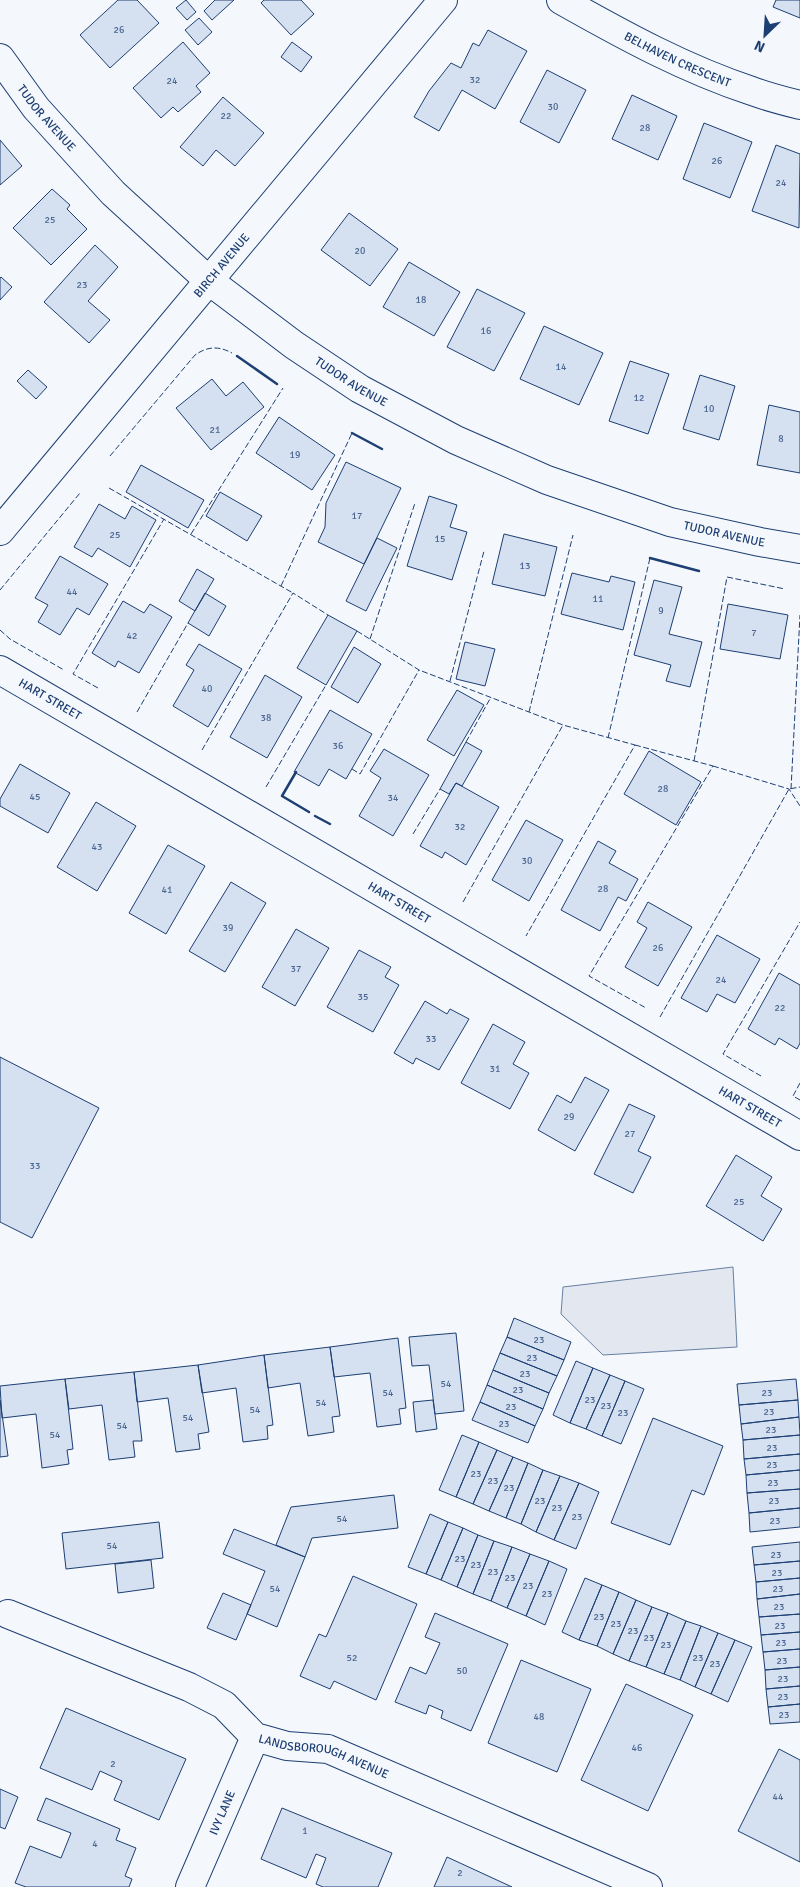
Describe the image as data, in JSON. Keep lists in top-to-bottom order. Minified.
{"streets":{"street":["BELHAVEN CRESCENT","TUDOR AVENUE","BIRCH AVENUE","HART STREET","LANDSBOROUGH AVENUE","IVY LANE"]},"crossings":[["TUDOR AVENUE","BIRCH AVENUE"],["LANDSBOROUGH AVENUE","IVY LANE"]],"house_numbers":["26","32","24","30","22","28","26","24","25","20","23","18","16","14","12","10","21","8","19","17","25","15","13","44","11","9","7","42","40","38","36","28","45","34","32","43","30","28","41","39","26","37","24","35","22","33","31","29","27","33","25","23","23","23","54","23","54","23","23","54","23","23","54","23","23","54","23","54","23","54","23","23","23","23","23","23","23","23","23","23","54","23","54","23","23","23","23","23","23","23","54","23","23","23","23","23","23","23","23","23","23","52","23","23","23","50","23","23","23","48","46","2","44","1","4","2"],"north":"bottom left"}
